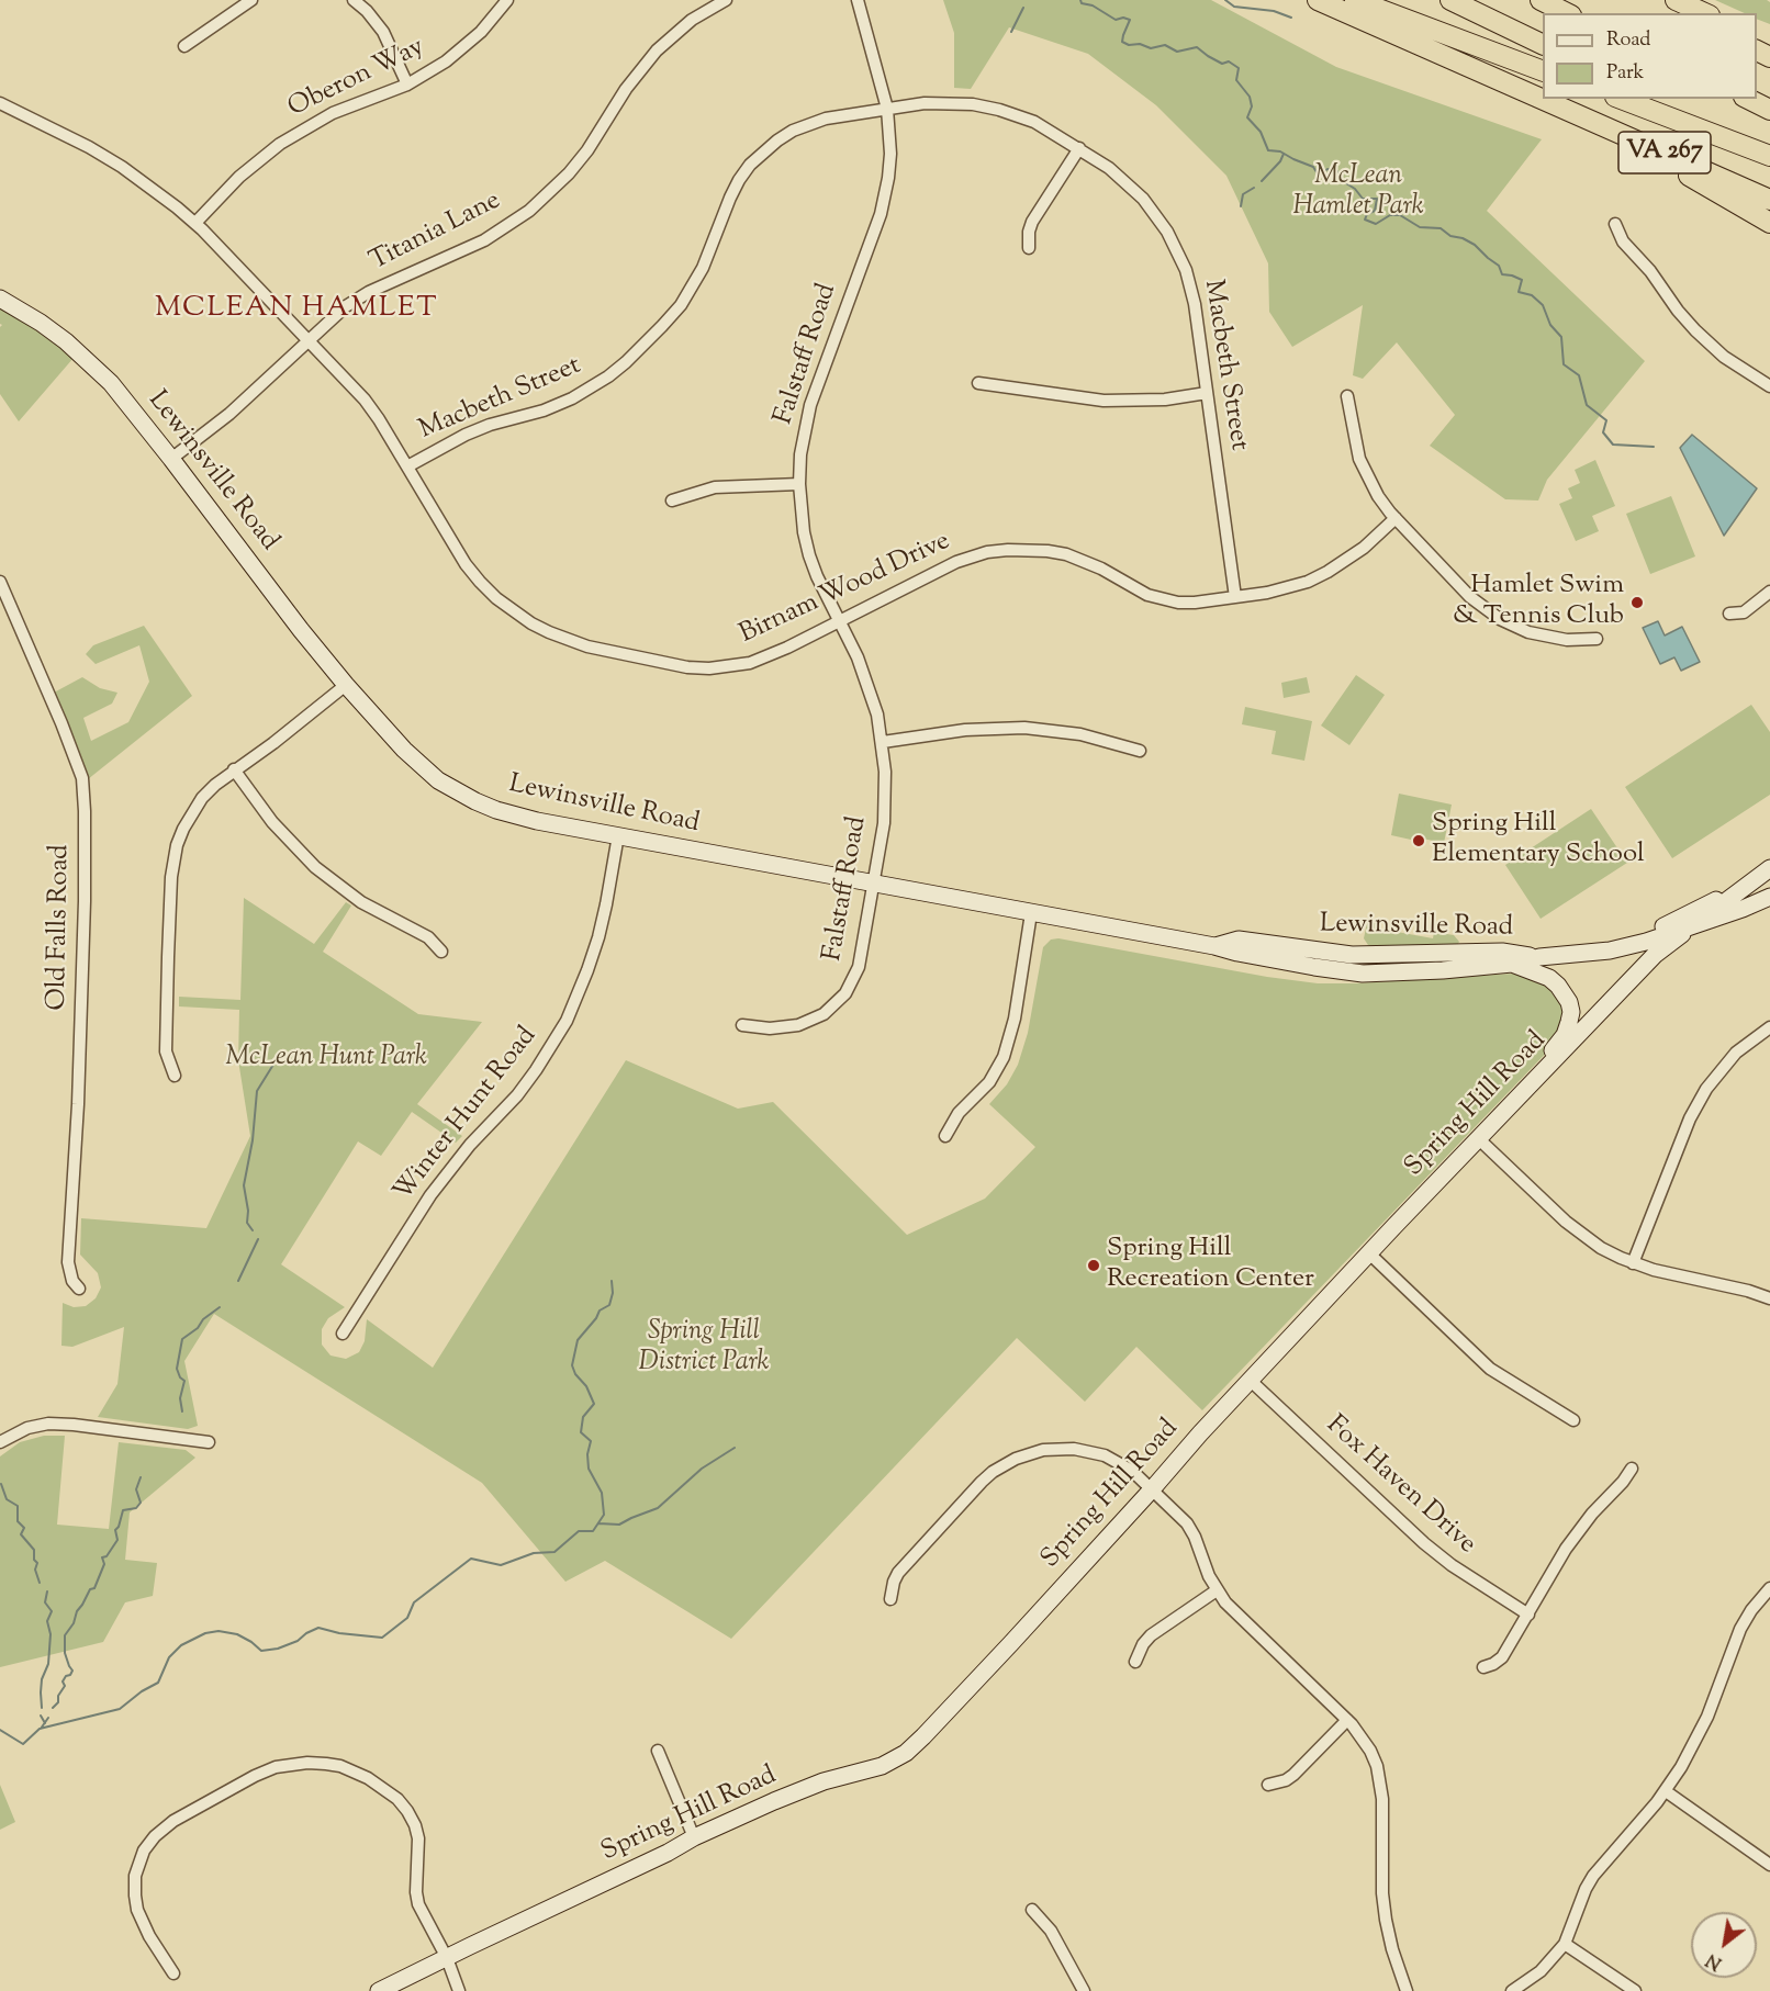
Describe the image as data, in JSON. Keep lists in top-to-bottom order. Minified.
{"streets":{"highway":["VA 267"],"main road":["Lewinsville Road","Spring Hill Road"],"street":["Oberon Way","Titania Lane","Falstaff Road","Macbeth Street","Birnam Wood Drive","Old Falls Road","Winter Hunt Road","Fox Haven Drive"]},"crossings":[["Oberon Way","Birnam Wood Drive"],["Titania Lane","Lewinsville Road"],["Titania Lane","Birnam Wood Drive"],["Falstaff Road","Macbeth Street"],["Falstaff Road","Lewinsville Road"],["Falstaff Road","Birnam Wood Drive"],["Macbeth Street","Birnam Wood Drive"],["Lewinsville Road","Spring Hill Road"],["Lewinsville Road","Winter Hunt Road"],["Spring Hill Road","Fox Haven Drive"]],"districts":["MCLEAN HAMLET"],"parks":["McLean Hamlet Park","McLean Hunt Park","Spring Hill District Park"],"places":["Hamlet Swim & Tennis Club","Spring Hill Elementary School","Spring Hill Recreation Center"],"legend":["Road","Park"],"north":"bottom left"}
